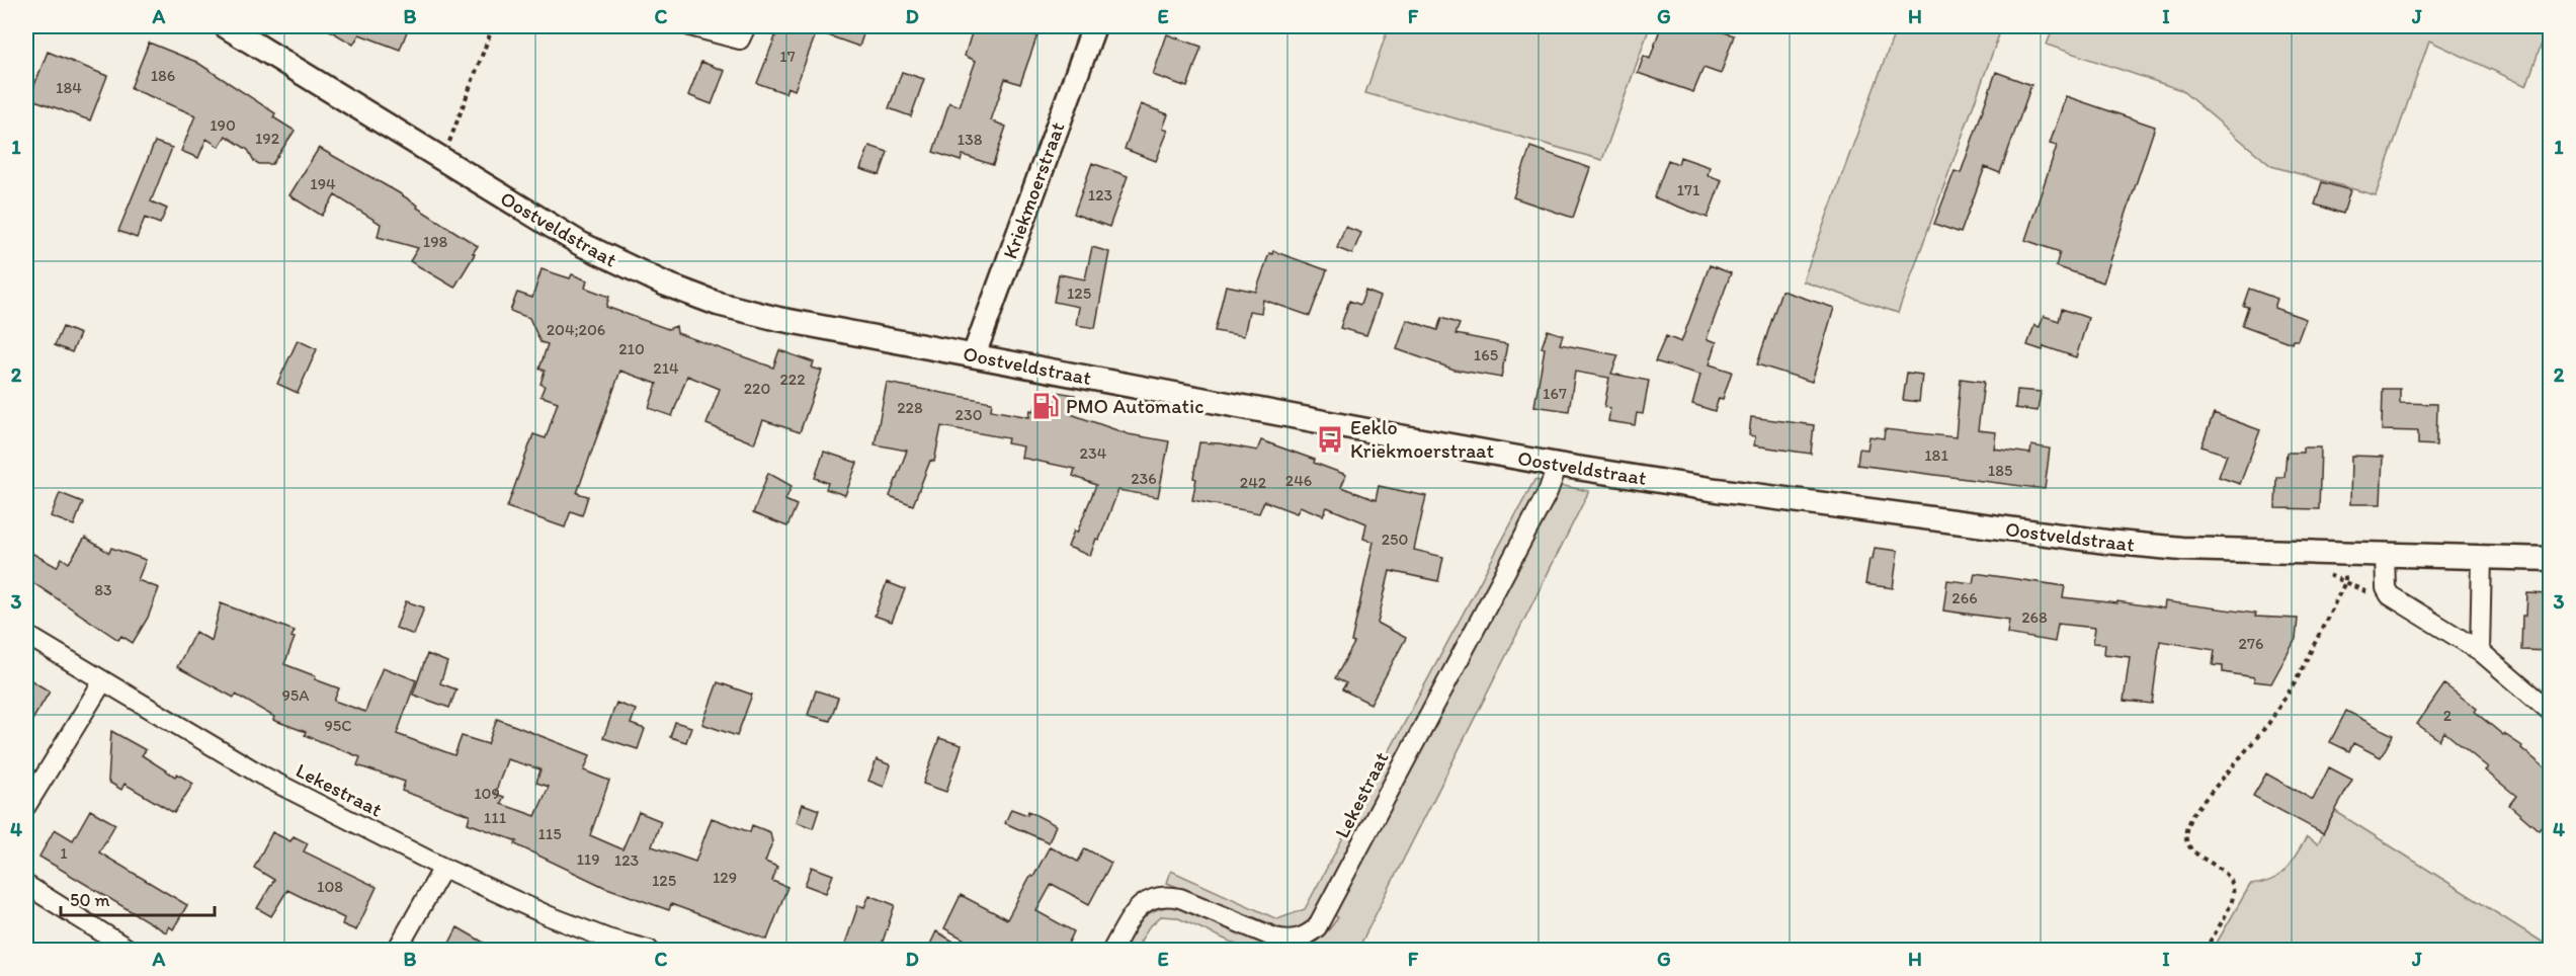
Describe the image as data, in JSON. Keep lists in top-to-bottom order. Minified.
{"streets":{"street":["Kriekmoerstraat","Oostveldstraat","Lekestraat"]},"crossings":[["Kriekmoerstraat","Oostveldstraat"],["Oostveldstraat","Lekestraat"]],"places":{"fuel station":["PMO Automatic"],"bus stop":["Eeklo Kriekmoerstraat"]},"house_numbers":["17","186","184","190","192","138","194","171","123","198","125","204;206","210","165","214","222","220","167","228","230","234","181","185","236","246","242","250","83","266","268","276","95A","2","95C","109","111","115","1","119","123","129","125","108"],"scale_bar":"50 m","grid":{"columns":["A","B","C","D","E","F","G","H","I","J"],"rows":["1","2","3","4"]}}
